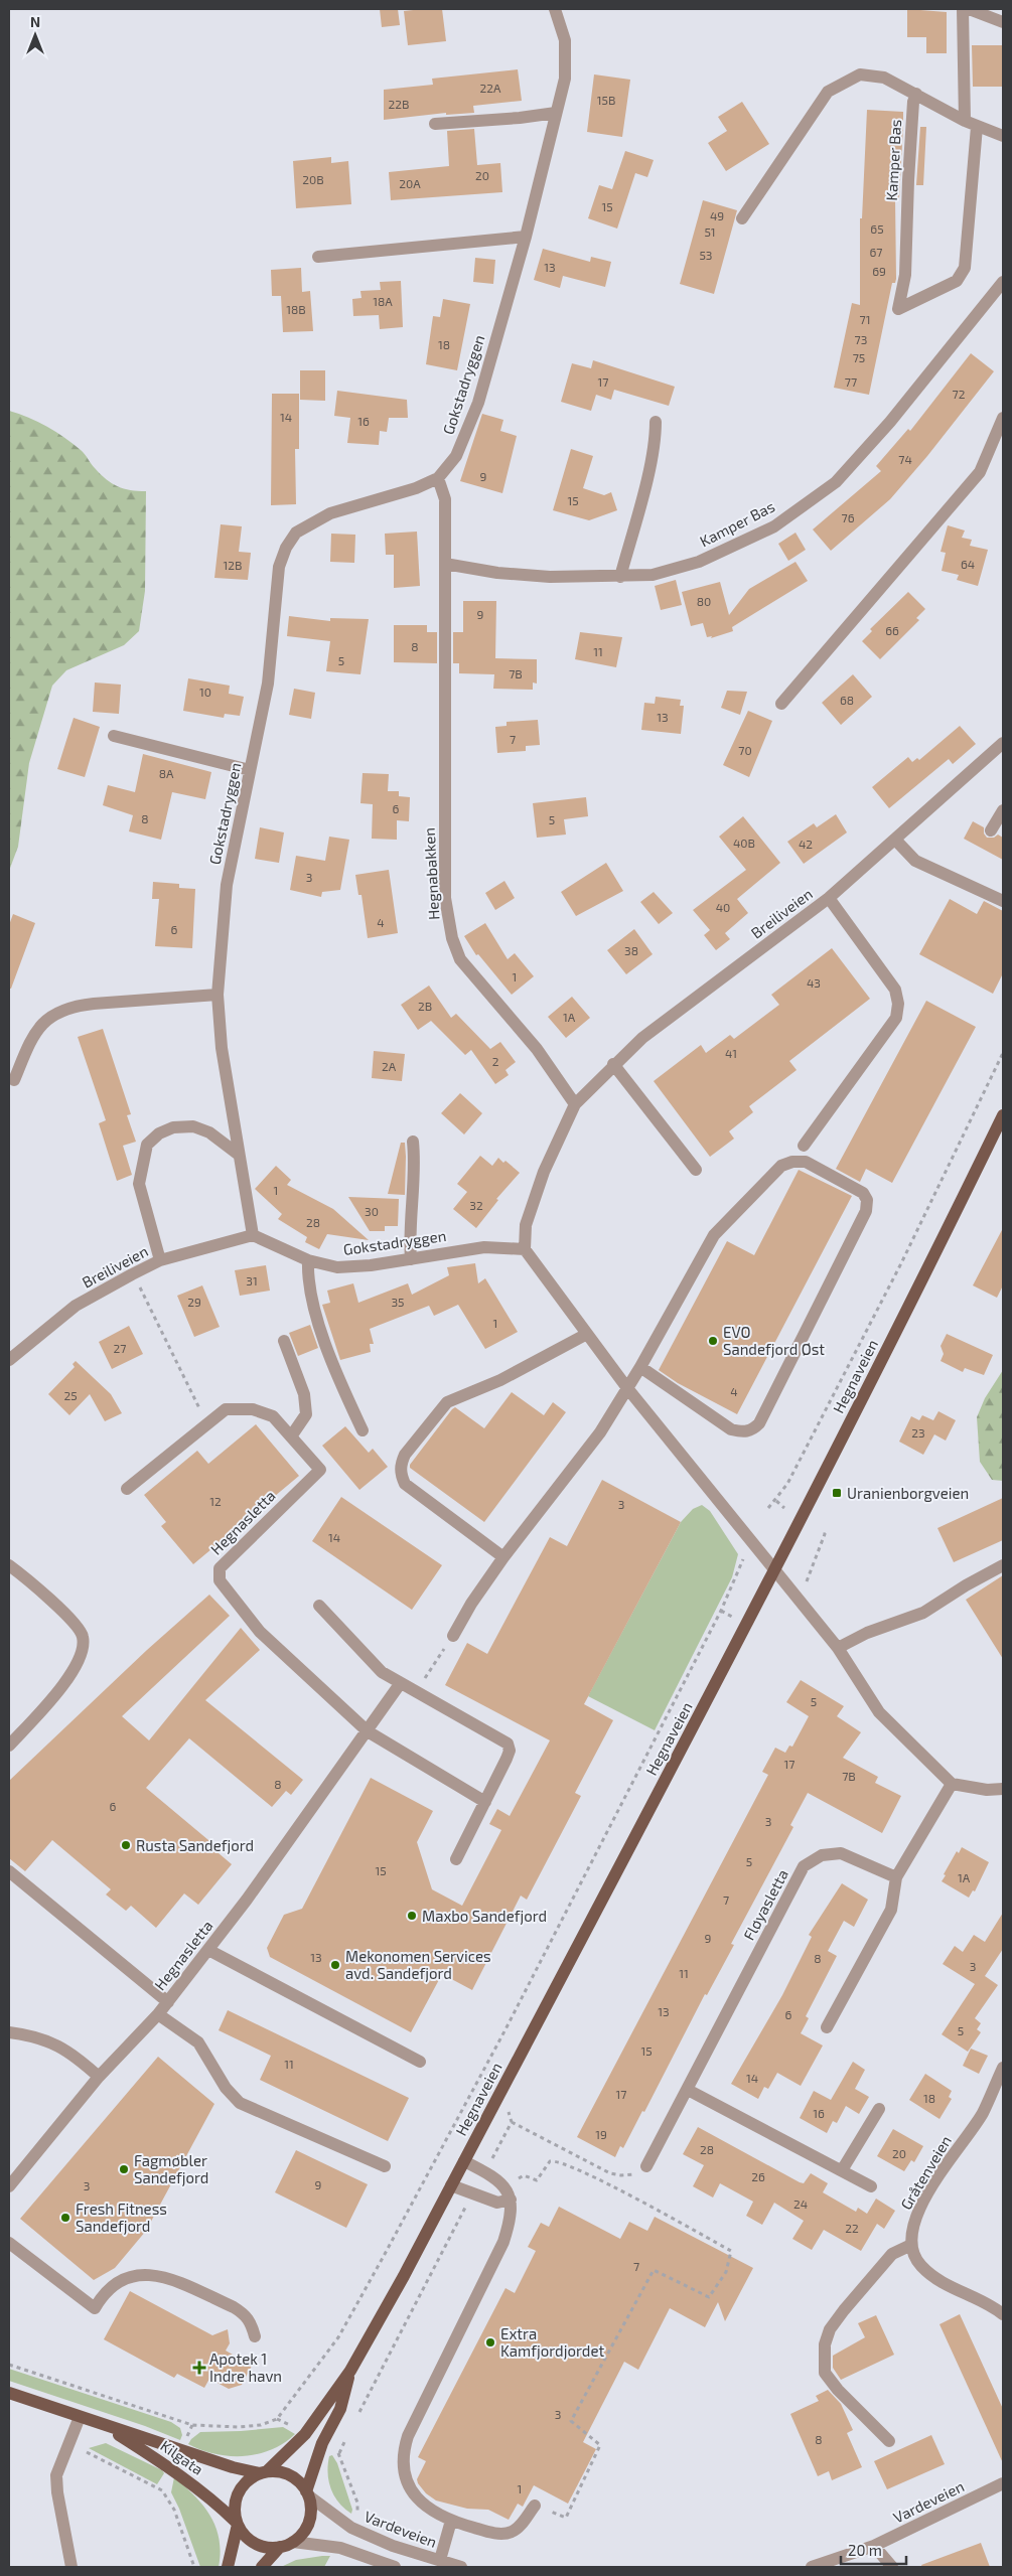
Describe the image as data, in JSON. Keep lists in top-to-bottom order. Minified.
{"streets":{"main road":["Hegnaveien","Kilgata"],"street":["Kamper Bas","Gokstadryggen","Hegnabakken","Breiliveien","Hegnasletta","Fløyasletta","Gråtenveien","Vardeveien"]},"crossings":[["Kamper Bas","Hegnabakken"],["Gokstadryggen","Hegnabakken"],["Gokstadryggen","Breiliveien"],["Hegnabakken","Breiliveien"],["Hegnaveien","Kilgata"],["Hegnaveien","Vardeveien"],["Kilgata","Vardeveien"]],"places":{"other":["EVO Sandefjord Øst","Rusta Sandefjord","Maxbo Sandefjord","Mekonomen Services avd. Sandefjord","Fagmøbler Sandefjord","Fresh Fitness Sandefjord","Extra Kamfjordjordet"],"transit":["Uranienborgveien"],"health":["Apotek 1 Indre havn"]},"house_numbers":["22A","15B","22B","20","20B","20A","15","49","65","51","67","53","13","69","18A","18B","71","73","18","75","17","77","72","14","16","74","9","15","76","64","12B","80","9","66","8","11","5","7B","10","68","13","7","70","8A","6","8","5","40B","42","3","40","4","6","38","1","43","2B","1A","41","2","2A","1","32","30","28","31","29","35","1","27","4","25","23","12","3","14","5","17","7B","8","6","3","5","15","1A","7","9","13","8","3","11","13","6","5","15","11","14","17","18","16","19","28","20","26","9","3","24","22","7","3","8","1"],"scale_bar":"20 m","north":"top"}
